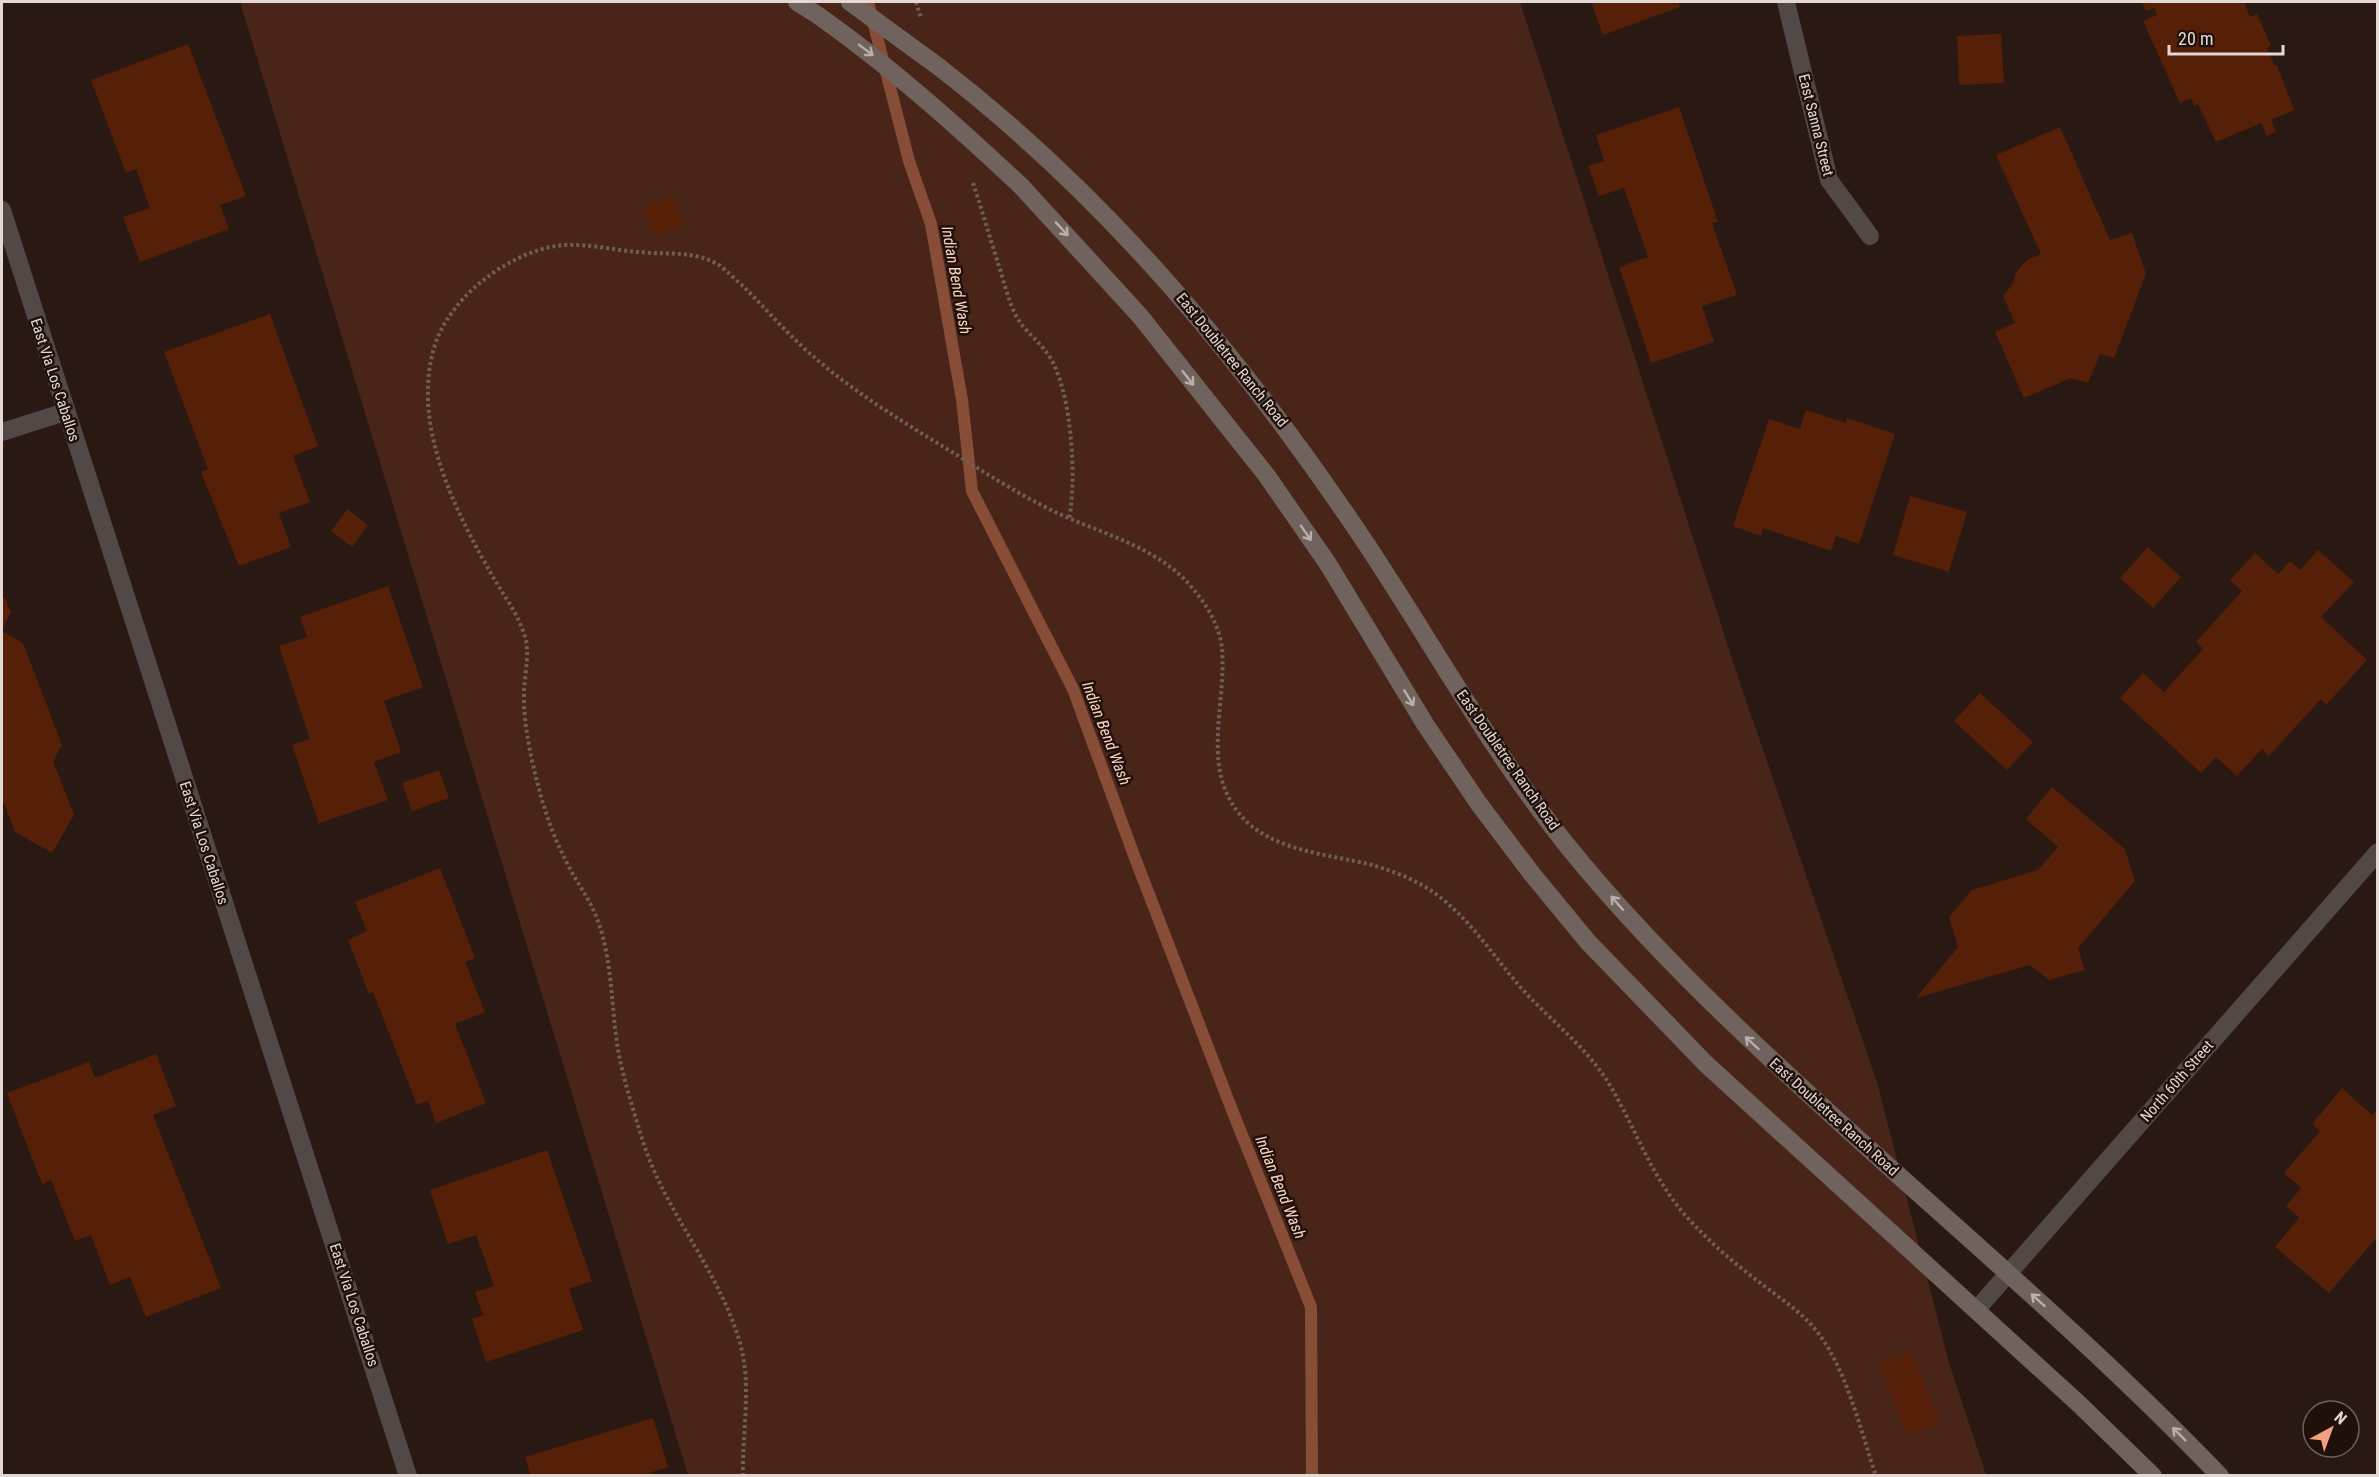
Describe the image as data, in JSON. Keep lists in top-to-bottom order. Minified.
{"streets":{"main road":["East Doubletree Ranch Road"],"street":["East Sanna Street","East Via Los Caballos","North 60th Street"]},"crossings":[["East Doubletree Ranch Road","North 60th Street"]],"water":["Indian Bend Wash"],"scale_bar":"20 m","north":"top right"}
